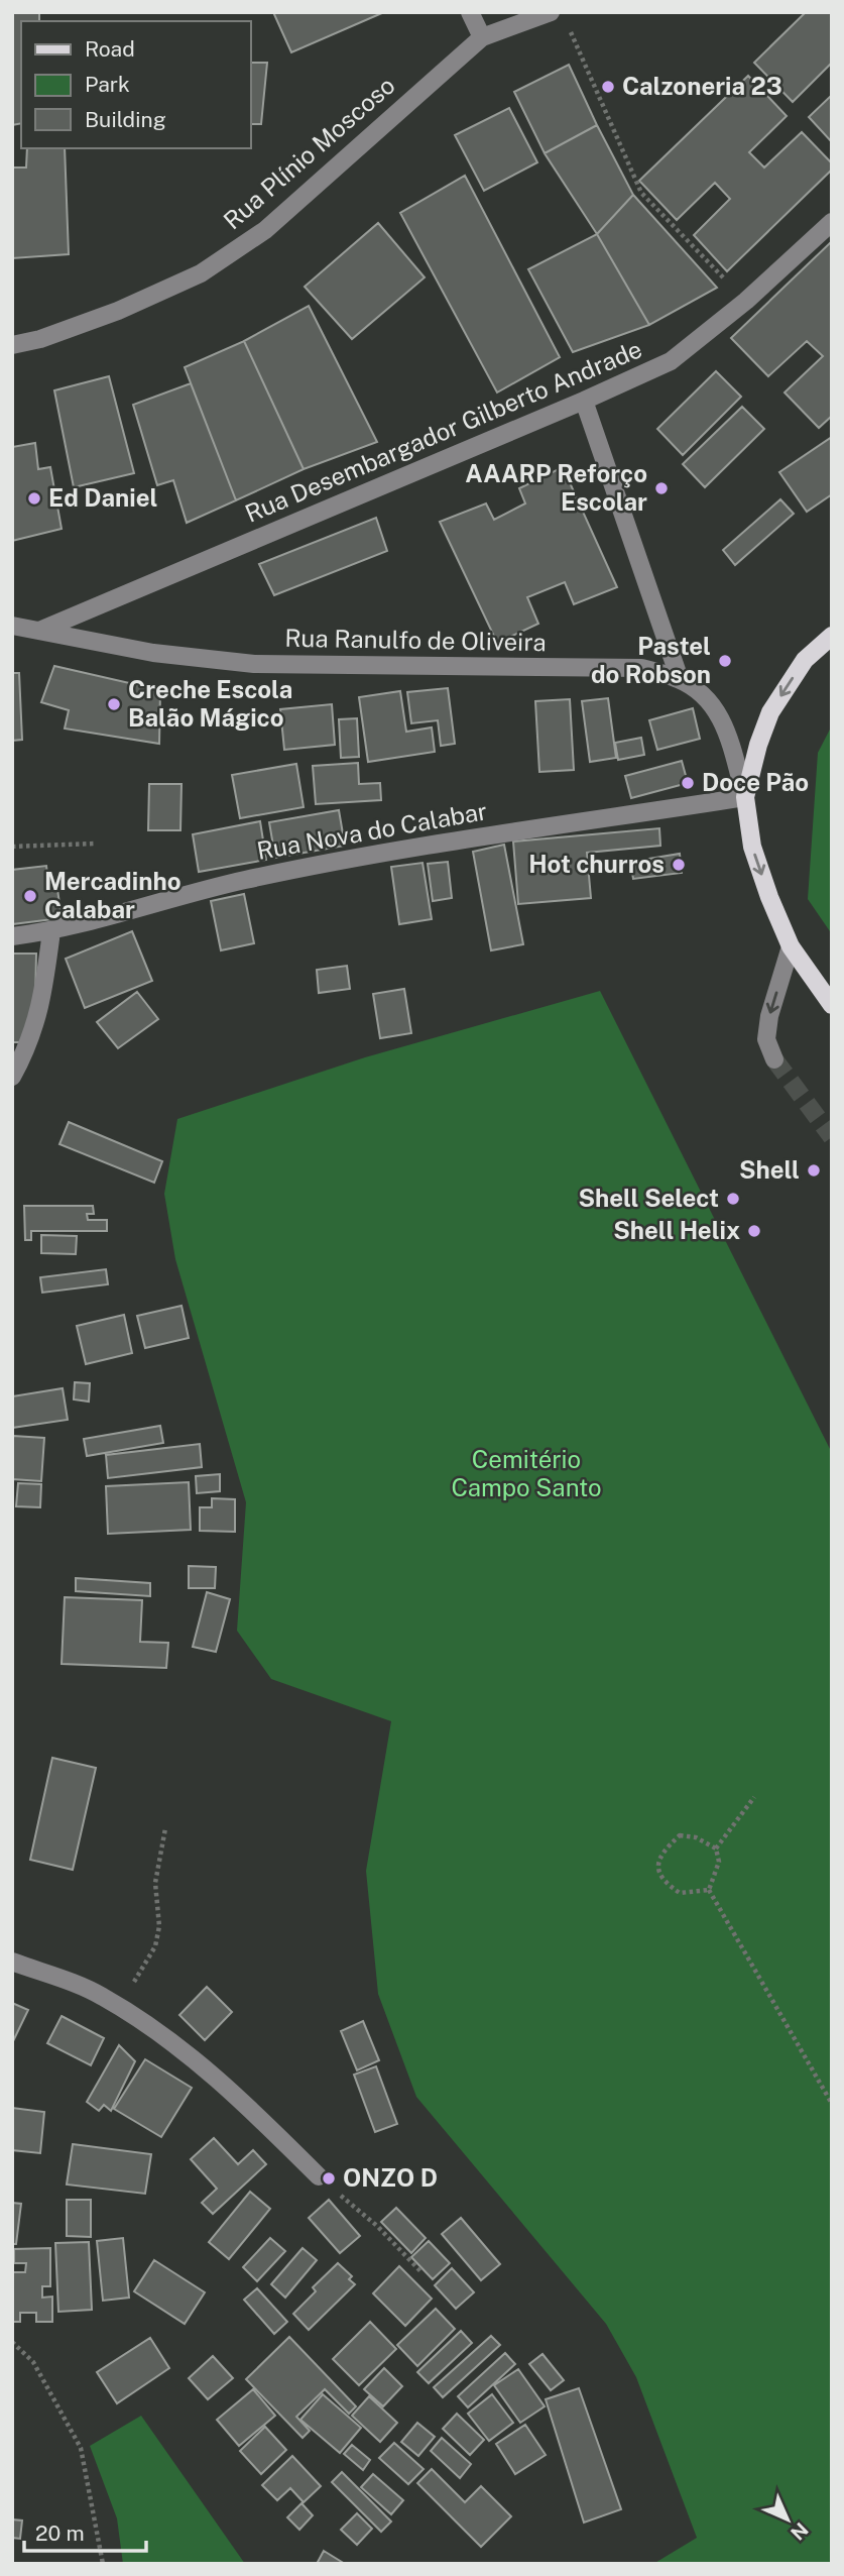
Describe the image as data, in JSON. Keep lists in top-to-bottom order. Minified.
{"streets":{"street":["Rua Plínio Moscoso","Rua Desembargador Gilberto Andrade","Rua Ranulfo de Oliveira","Rua Nova do Calabar"]},"crossings":[["Rua Desembargador Gilberto Andrade","Rua Ranulfo de Oliveira"],["Rua Ranulfo de Oliveira","Rua Nova do Calabar"]],"parks":["Cemitério Campo Santo"],"places":["Calzoneria 23","AAARP Reforço Escolar","Ed Daniel","Pastel do Robson","Creche Escola Balão Mágico","Doce Pão","Hot churros","Mercadinho Calabar","Shell","Shell Select","Shell Helix","ONZO D"],"legend":["Road","Park","Building"],"scale_bar":"20 m","north":"bottom right"}
